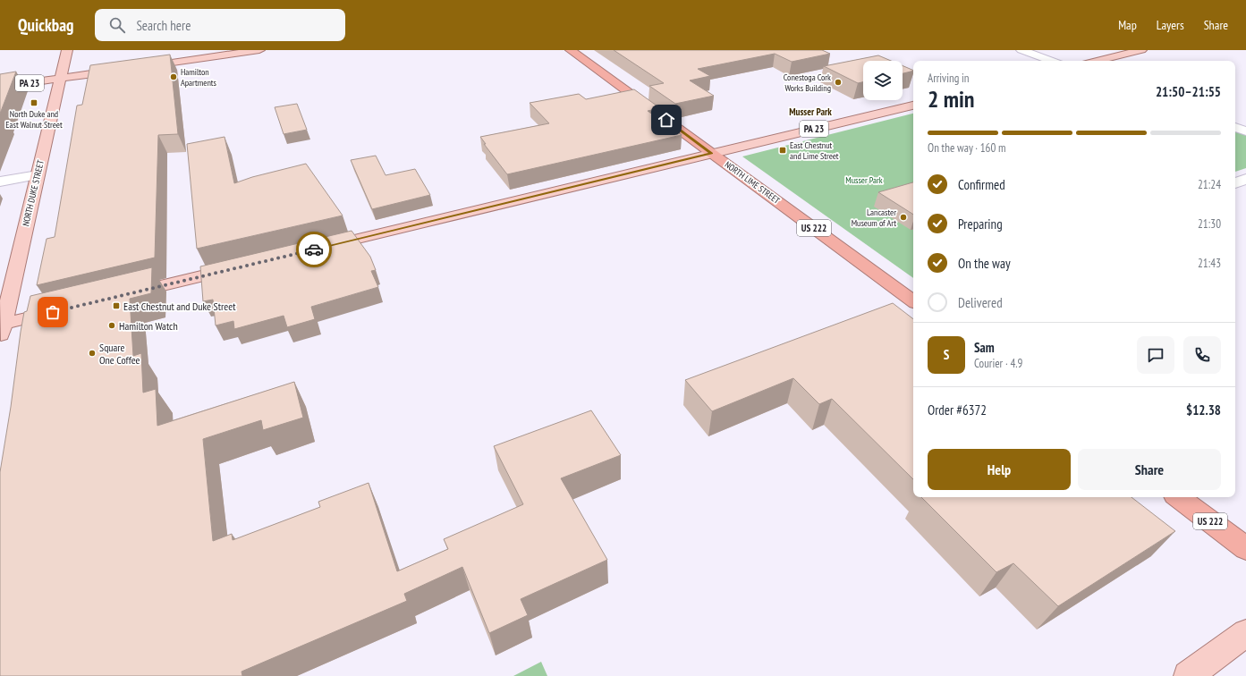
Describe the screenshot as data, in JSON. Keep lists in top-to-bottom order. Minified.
{"streets":{"highway":["NORTH LIME STREET","US 222"],"main road":["PA 23","NORTH DUKE STREET"]},"crossings":[["PA 23","NORTH LIME STREET"],["PA 23","NORTH DUKE STREET"]],"districts":["Musser Park"],"parks":["Musser Park"],"places":{"other":["Hamilton Apartments","Conestoga Cork Works Building","Lancaster Museum of Art","Hamilton Watch","Square One Coffee"],"transit":["North Duke and East Walnut Street","East Chestnut and Lime Street","East Chestnut and Duke Street"]},"page":{"header":"Quickbag","search":"Search here","nav":["Map","Layers","Share"],"heading":["2 min","Arriving in","21:50–21:55"],"panel":["Sam","Courier · 4.9","Order #6372","$12.38"],"bar":"On the way · 160 m","list":[["Confirmed","21:24"],["Preparing","21:30"],["On the way","21:43"],"Delivered"],"round":"S","buttons":["Help","Share"]}}
